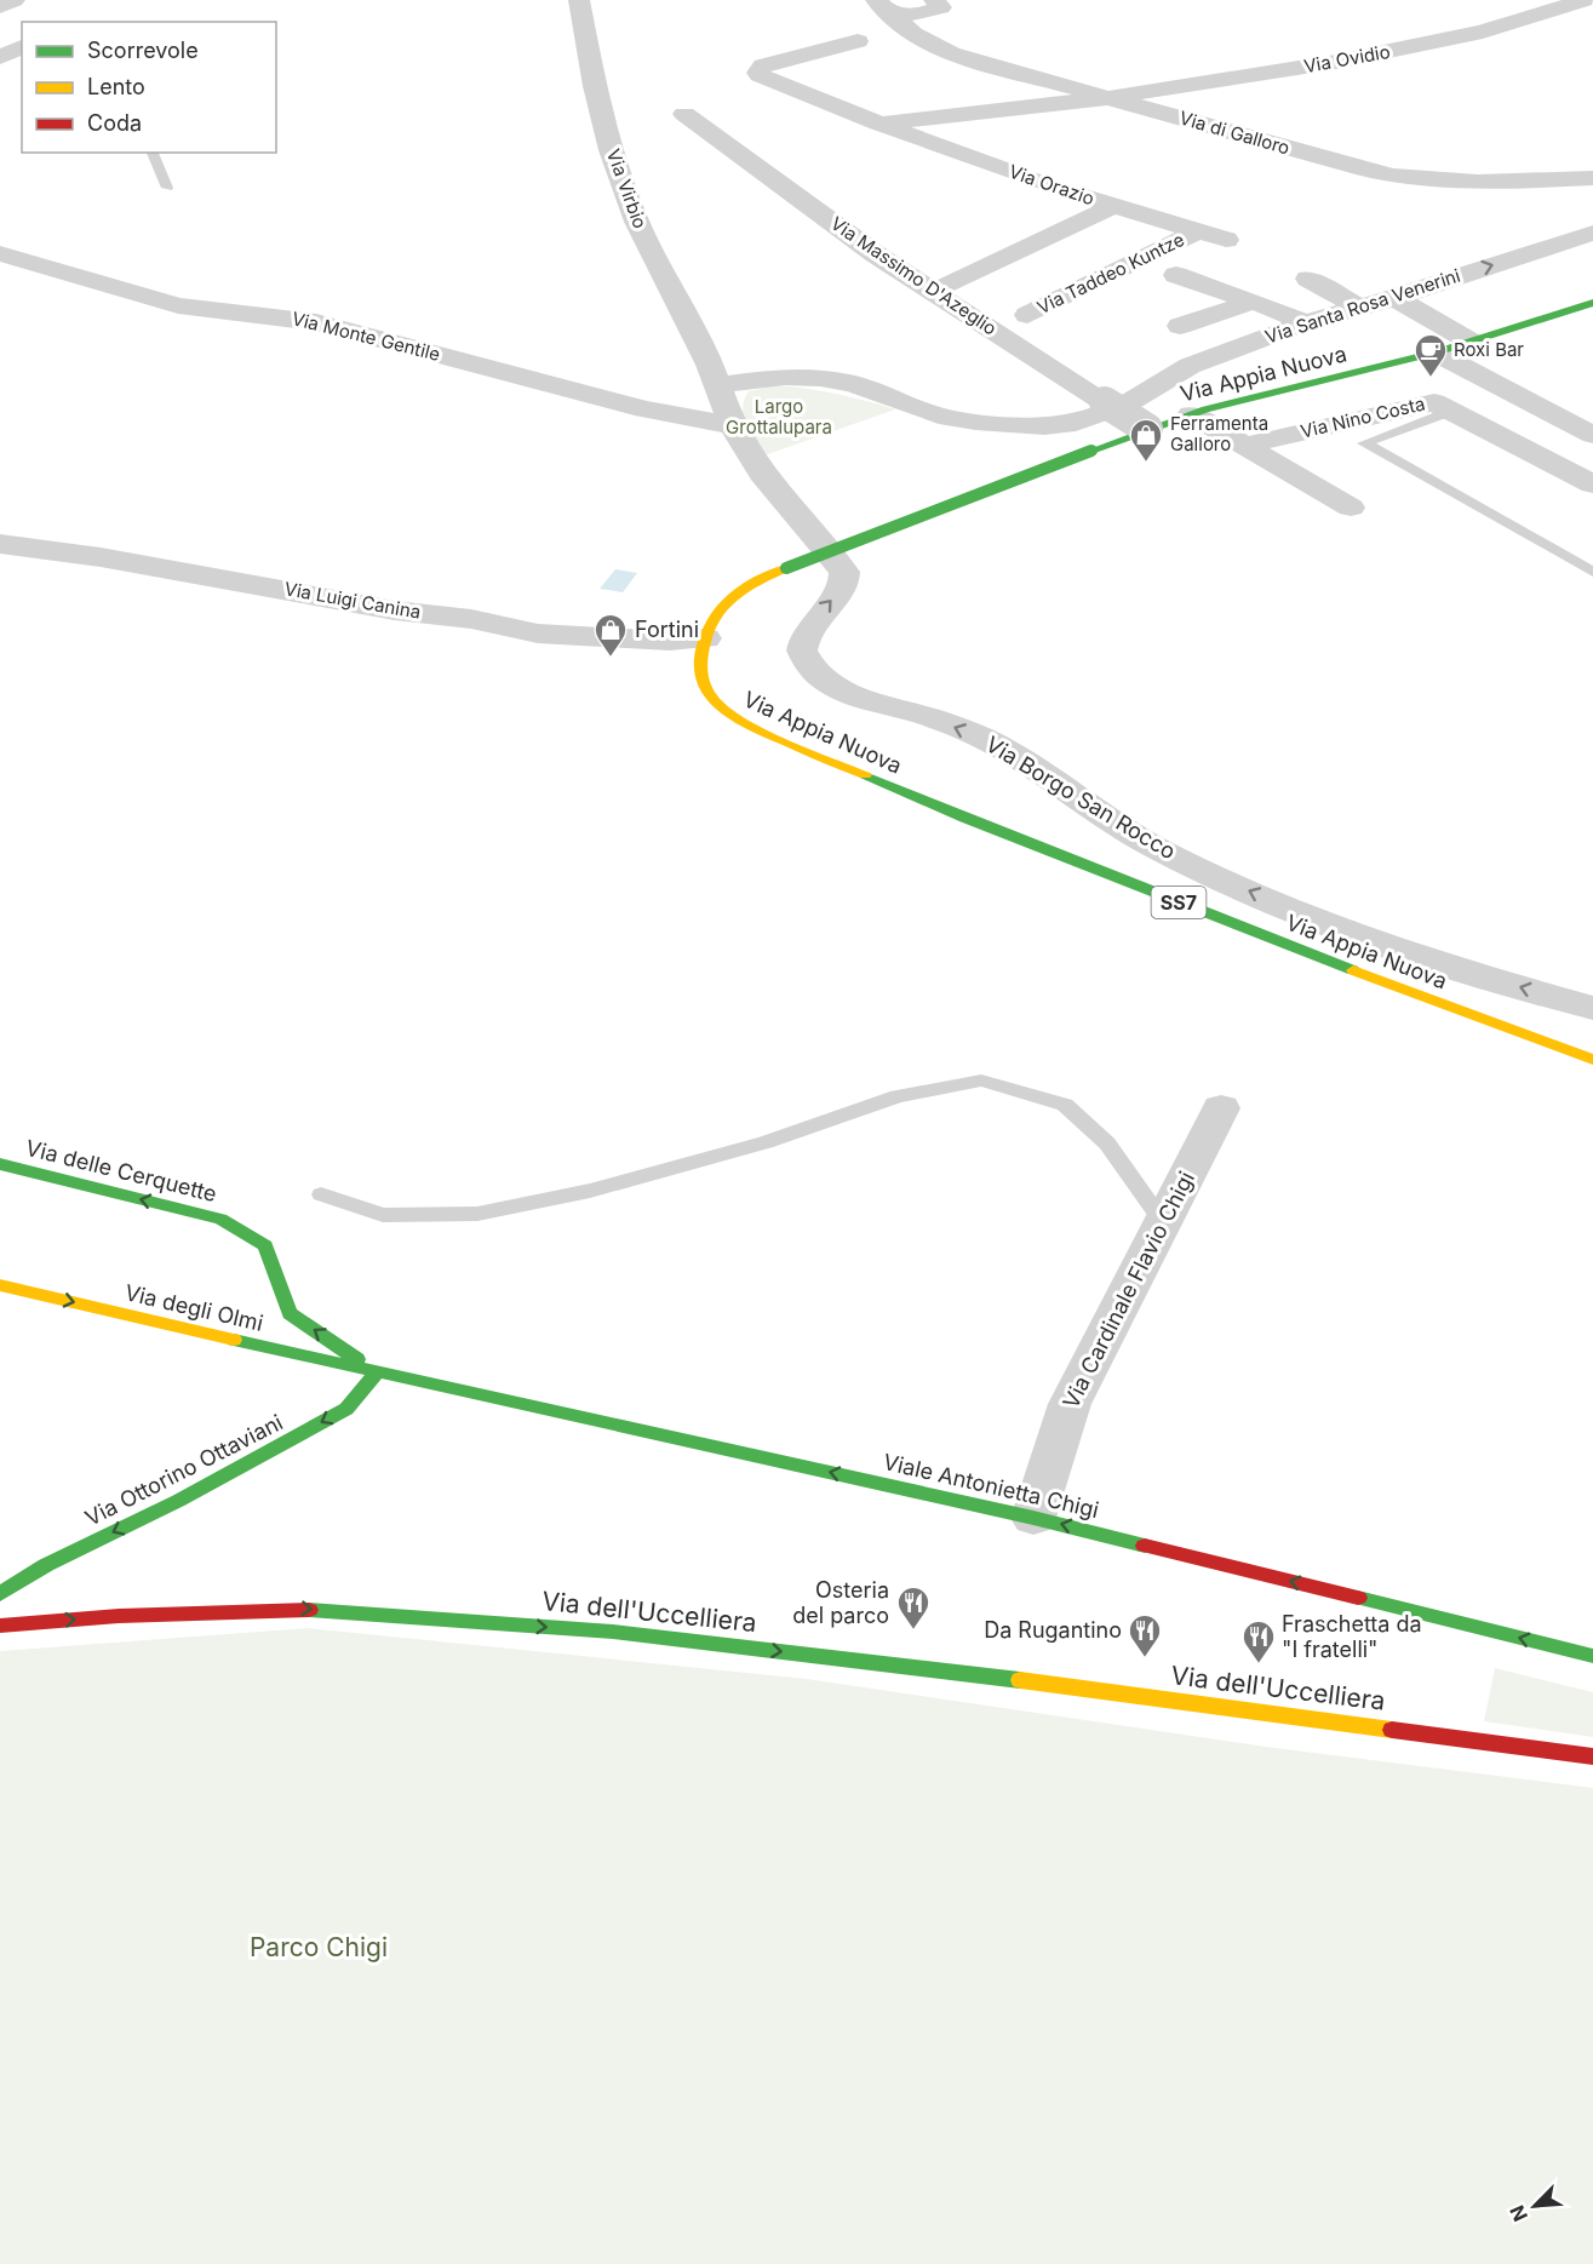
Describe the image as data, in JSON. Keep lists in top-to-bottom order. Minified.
{"streets":{"street":["Via Ovidio","Via di Galloro","Via Orazio","Via Virbio","Via Taddeo Kuntze","Via Massimo D'Azeglio","Via Santa Rosa Venerini","Via Monte Gentile","Via Appia Nuova","Via Nino Costa","Via Luigi Canina","Via Borgo San Rocco","SS7","Via delle Cerquette","Via Cardinale Flavio Chigi","Via degli Olmi","Via Ottorino Ottaviani","Viale Antonietta Chigi","Via dell'Uccelliera"]},"crossings":[["Via Ovidio","Via di Galloro"],["Via Ovidio","Via Orazio"],["Via di Galloro","Via Orazio"],["Via Orazio","Via Taddeo Kuntze"],["Via Virbio","Via Santa Rosa Venerini"],["Via Massimo D'Azeglio","Via Appia Nuova"],["Via Monte Gentile","Via Borgo San Rocco"],["Via Appia Nuova","Via Nino Costa"],["Via Appia Nuova","Via Luigi Canina"],["Via delle Cerquette","Via degli Olmi"],["Via delle Cerquette","Via Ottorino Ottaviani"],["Via delle Cerquette","Viale Antonietta Chigi"],["Via Cardinale Flavio Chigi","Viale Antonietta Chigi"],["Via degli Olmi","Via Ottorino Ottaviani"],["Via degli Olmi","Viale Antonietta Chigi"],["Via Ottorino Ottaviani","Viale Antonietta Chigi"]],"one_way":["Via Borgo San Rocco","Via delle Cerquette","Via degli Olmi","Via Ottorino Ottaviani","Viale Antonietta Chigi","Via dell'Uccelliera"],"parks":["Largo Grottalupara","Parco Chigi"],"places":{"cafe":["Roxi Bar"],"shop":["Ferramenta Galloro","Fortini"],"restaurant":["Osteria del parco","Da Rugantino","Fraschetta da \"I fratelli\""]},"legend":["Scorrevole","Lento","Coda"],"north":"bottom left"}
